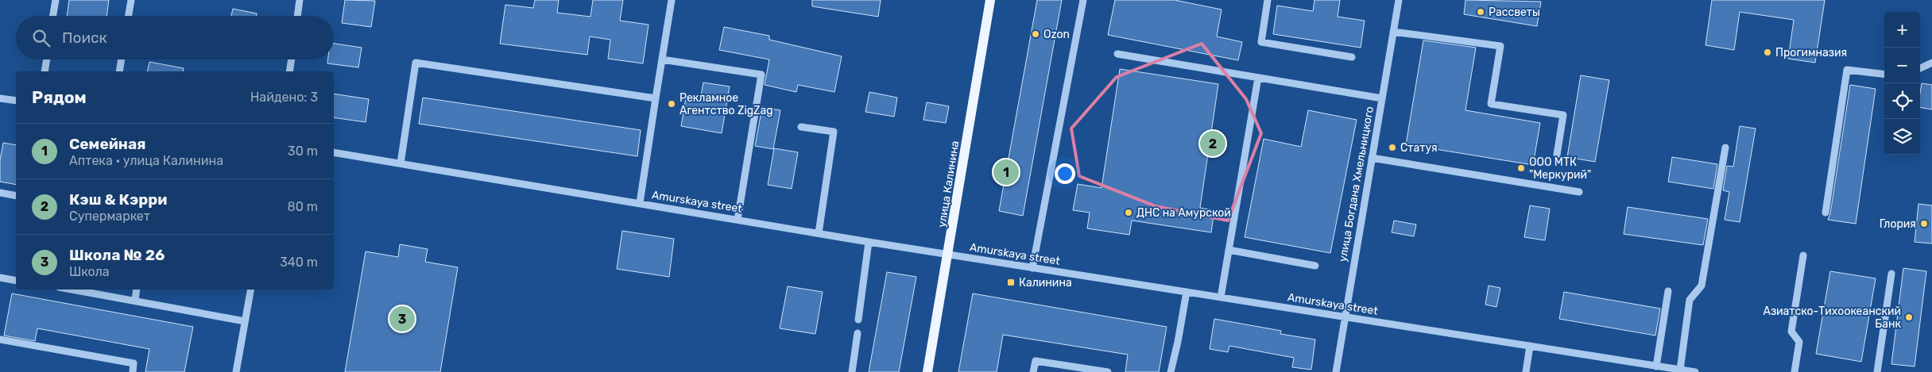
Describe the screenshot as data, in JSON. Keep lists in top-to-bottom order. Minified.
{"streets":{"main road":["улица Калинина"],"street":["улица Богдана Хмельницкого","Amurskaya street"]},"crossings":[["улица Калинина","Amurskaya street"],["улица Богдана Хмельницкого","Amurskaya street"]],"places":{"other":["Рассветы","Ozon","Прогимназия","Рекламное Агентство ZigZag","Статуя","ООО МТК \"Меркурий\"","ДНС на Амурской","Глория","Азиатско-Тихоокеанский Банк"],"transit":["Калинина"]},"page":{"map_buttons":["+","−"],"search":"Поиск","heading":["Рядом","Найдено: 3"],"list":[{"mark":"1","name":"Семейная","note":"Аптека · улица Калинина","value":"30 m"},{"mark":"2","name":"Кэш & Кэрри","note":"Супермаркет","value":"80 m"},{"mark":"3","name":"Школа № 26","note":"Школа","value":"340 m"}],"pins":["2","1","3"]}}
